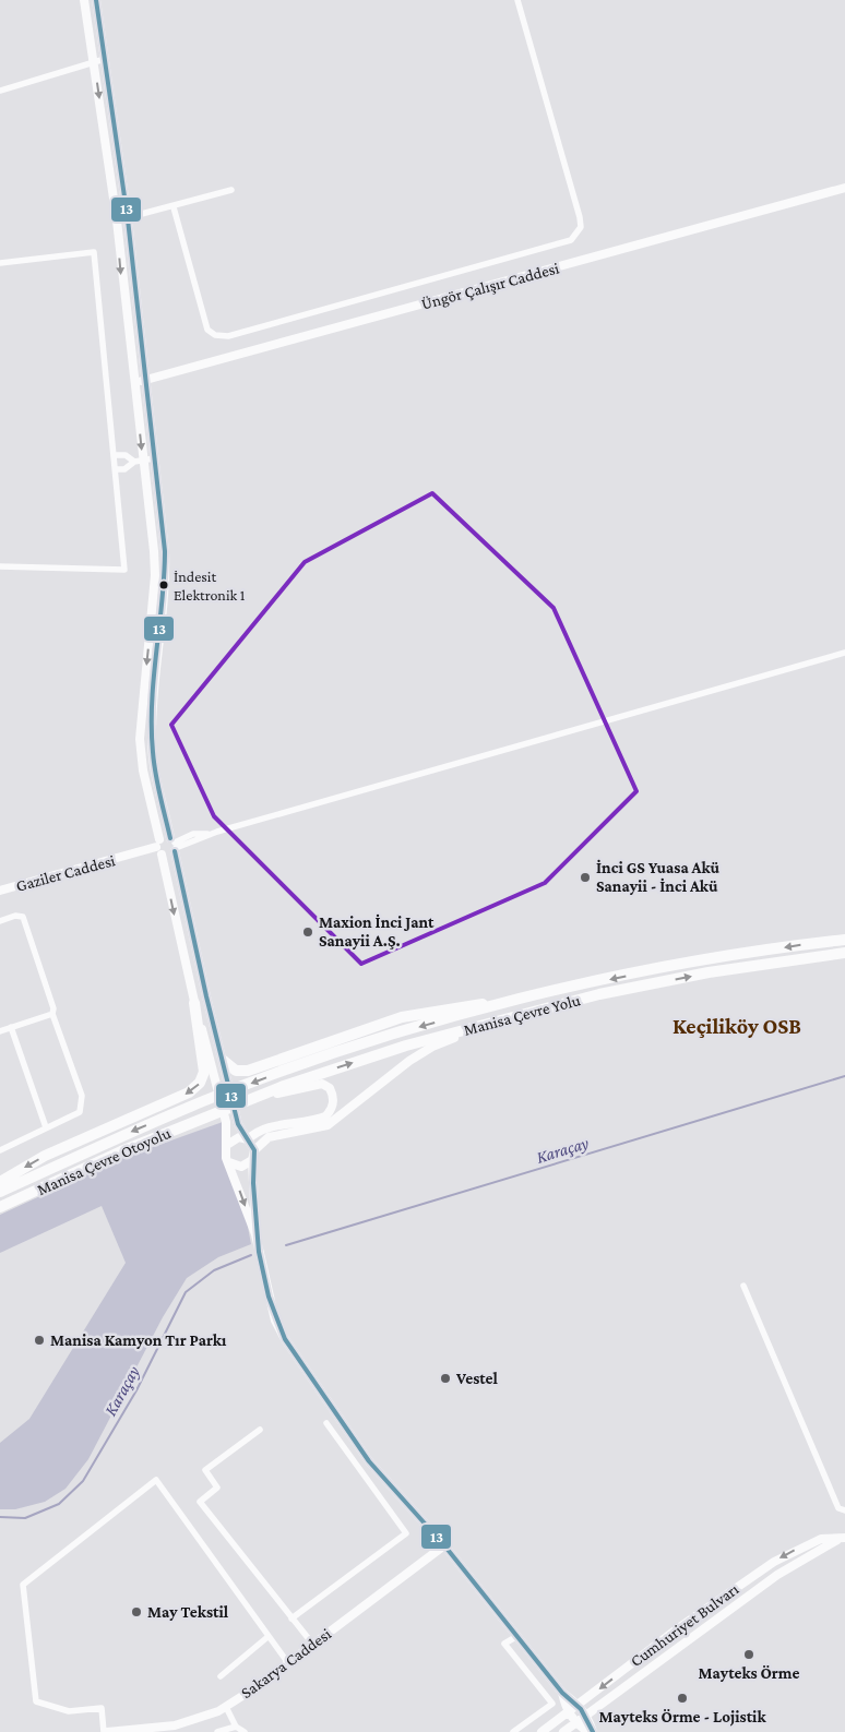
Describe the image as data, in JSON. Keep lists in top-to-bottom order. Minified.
{"streets":{"highway":["Manisa Çevre Yolu","Manisa Çevre Otoyolu"],"street":["Üngör Çalışır Caddesi","Gaziler Caddesi","Cumhuriyet Bulvarı","Sakarya Caddesi"]},"crossings":[["Manisa Çevre Yolu","Manisa Çevre Otoyolu"]],"districts":["Keçiliköy OSB"],"water":["Karaçay"],"places":["İndesit Elektronik 1","İnci GS Yuasa Akü Sanayii - İnci Akü","Maxion İnci Jant Sanayii A.Ş.","Manisa Kamyon Tır Parkı","Vestel","May Tekstil","Mayteks Örme","Mayteks Örme - Lojistik"],"lines":["transit line 13"]}
